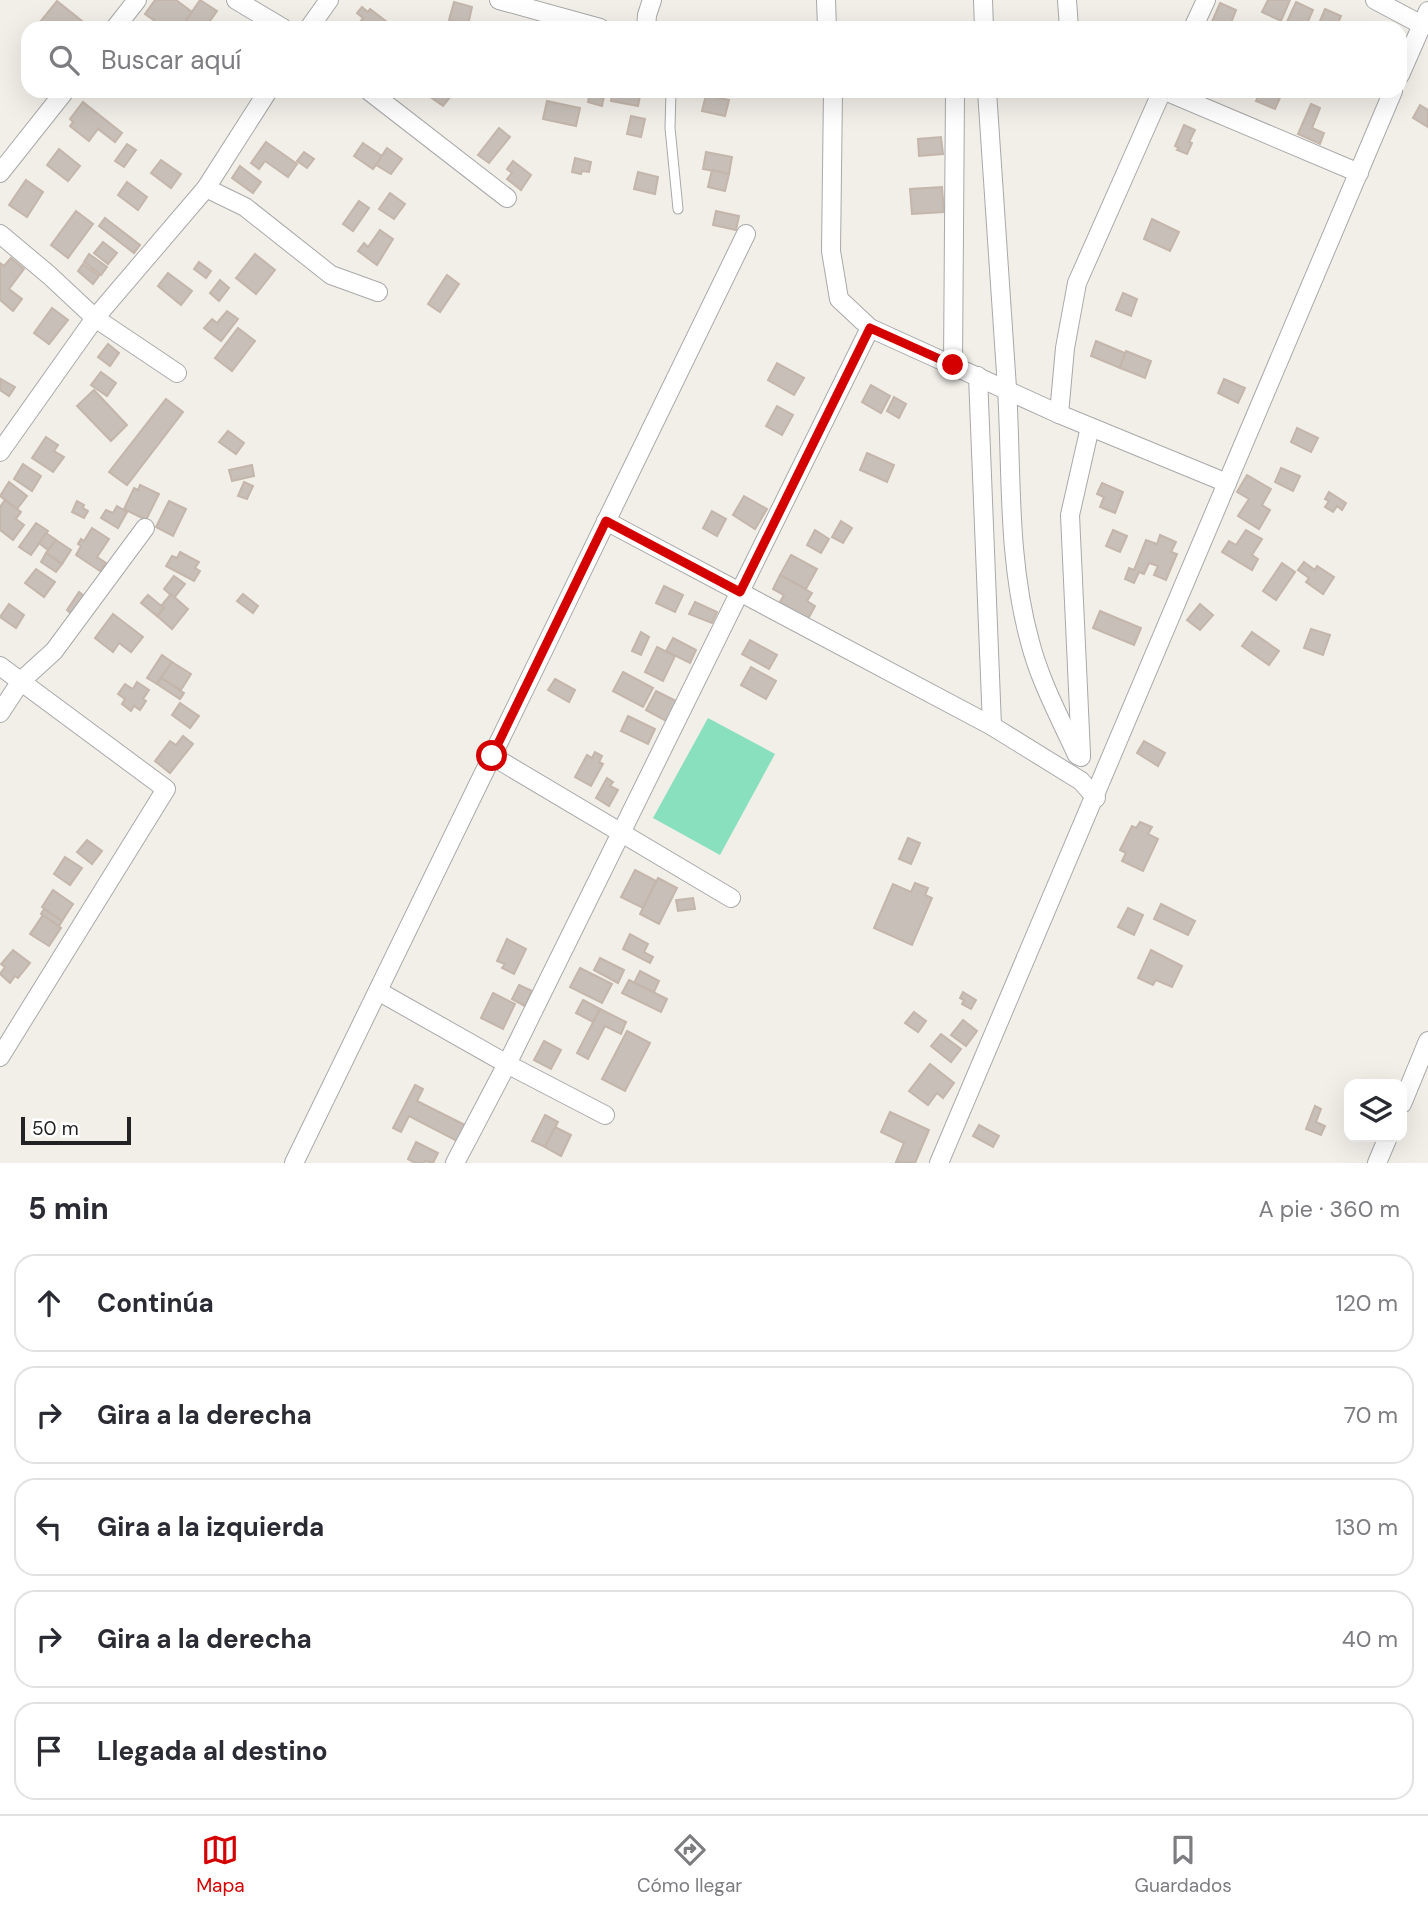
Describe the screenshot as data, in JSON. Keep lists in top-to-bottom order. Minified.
{"scale_bar":"50 m","page":{"search":"Buscar aquí","scale":"50 m","heading":["5 min","A pie · 360 m"],"list":[["Continúa","120 m"],["Gira a la derecha","70 m"],["Gira a la izquierda","130 m"],["Gira a la derecha","40 m"],"Llegada al destino"],"nav":["Mapa","Cómo llegar","Guardados"]}}
